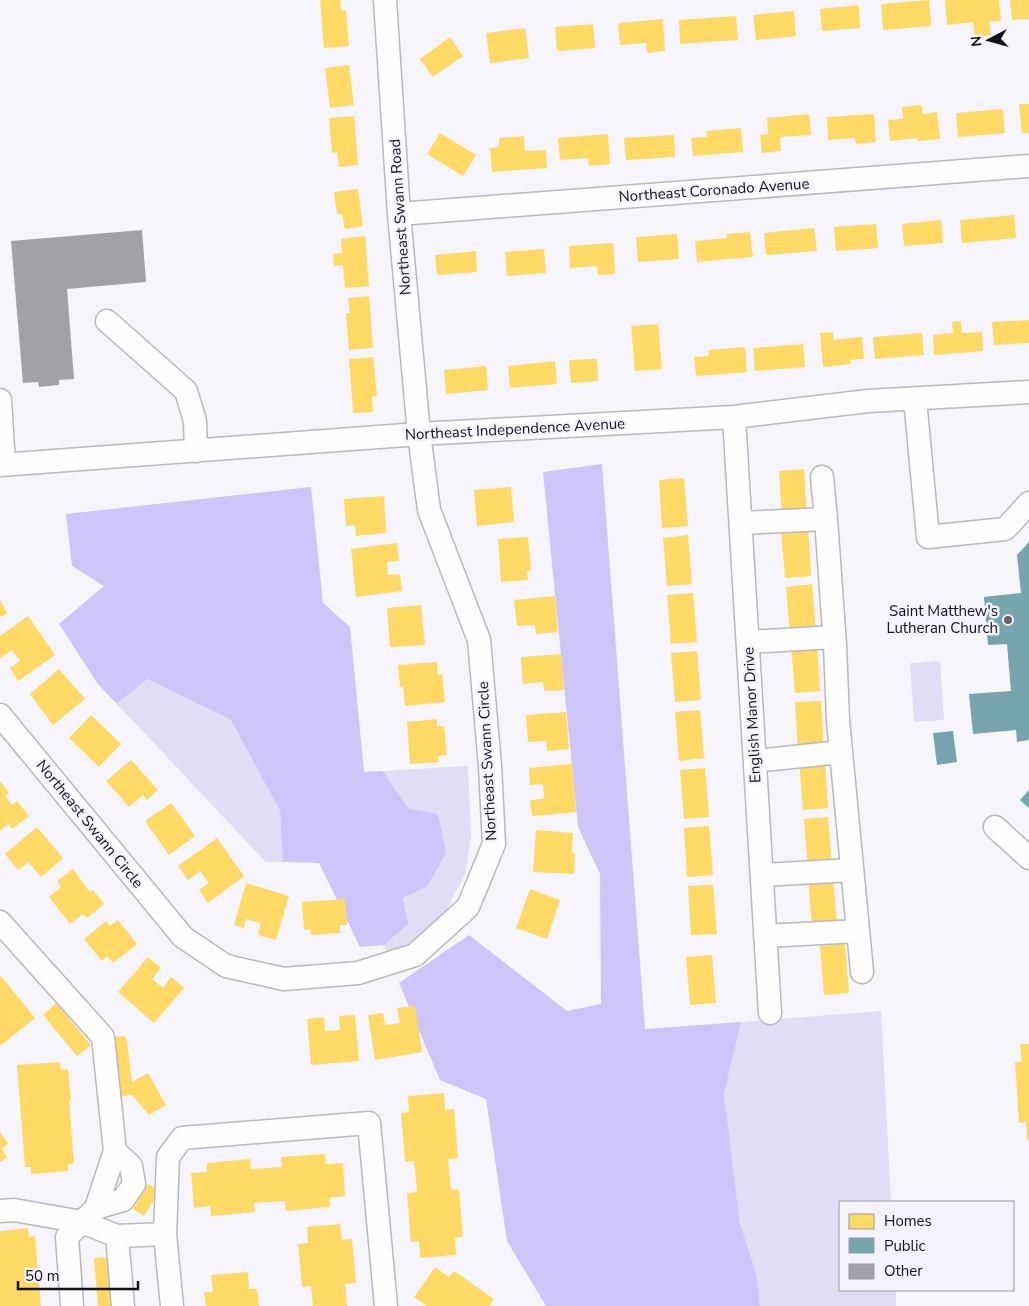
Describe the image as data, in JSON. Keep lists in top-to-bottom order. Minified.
{"streets":{"street":["Northeast Coronado Avenue","Northeast Swann Road","Northeast Independence Avenue","English Manor Drive","Northeast Swann Circle"]},"crossings":[["Northeast Coronado Avenue","Northeast Swann Road"],["Northeast Swann Road","Northeast Independence Avenue"],["Northeast Swann Road","Northeast Swann Circle"],["Northeast Independence Avenue","English Manor Drive"],["Northeast Independence Avenue","Northeast Swann Circle"]],"places":["Saint Matthew's Lutheran Church"],"legend":["Homes","Public","Other"],"scale_bar":"50 m","north":"left"}
